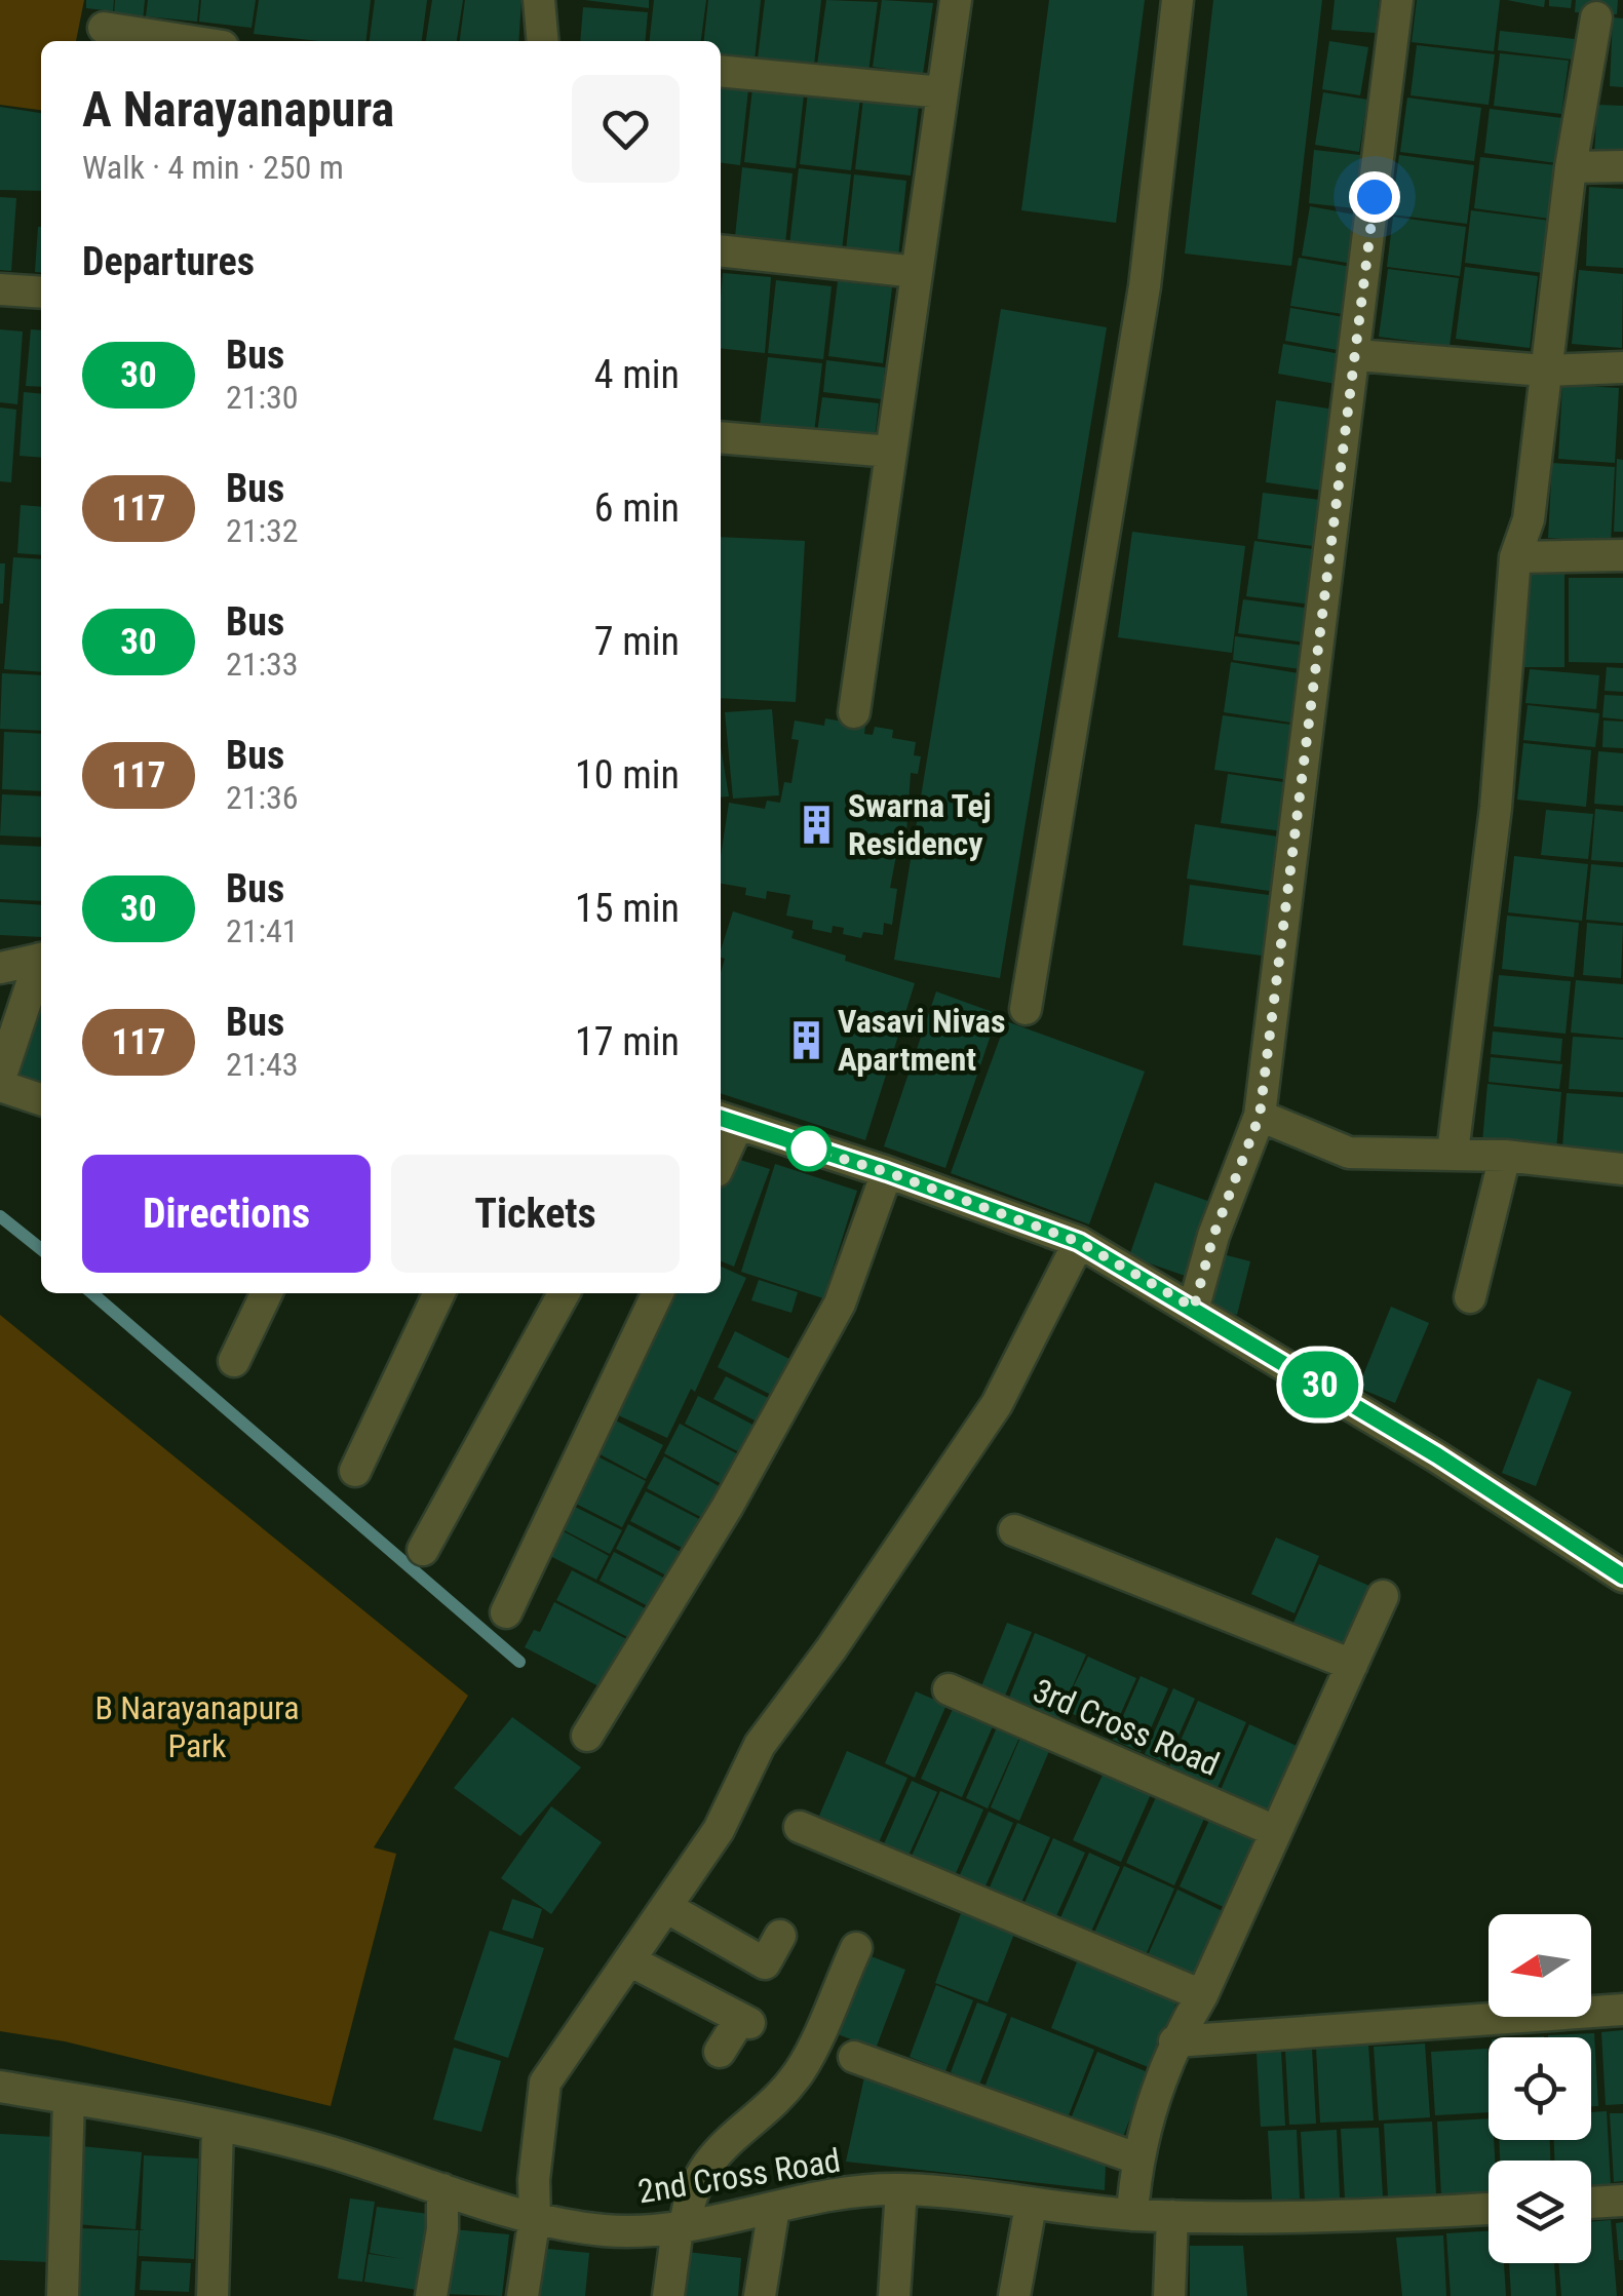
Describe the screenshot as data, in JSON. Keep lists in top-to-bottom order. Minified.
{"streets":{"street":["3rd Cross Road","2nd Cross Road"]},"parks":["B Narayanapura Park"],"places":{"building":["Swarna Tej Residency","Vasavi Nivas Apartment"]},"lines":["bus line 30"],"north":"left","page":{"on_map":"30","heading":[["A Narayanapura","Walk · 4 min · 250 m"],"Departures"],"list":[{"mark":"30","name":"Bus","note":"21:30","value":"4 min"},{"mark":"117","name":"Bus","note":"21:32","value":"6 min"},{"mark":"30","name":"Bus","note":"21:33","value":"7 min"},{"mark":"117","name":"Bus","note":"21:36","value":"10 min"},{"mark":"30","name":"Bus","note":"21:41","value":"15 min"},{"mark":"117","name":"Bus","note":"21:43","value":"17 min"}],"buttons":["Directions","Tickets"]}}
